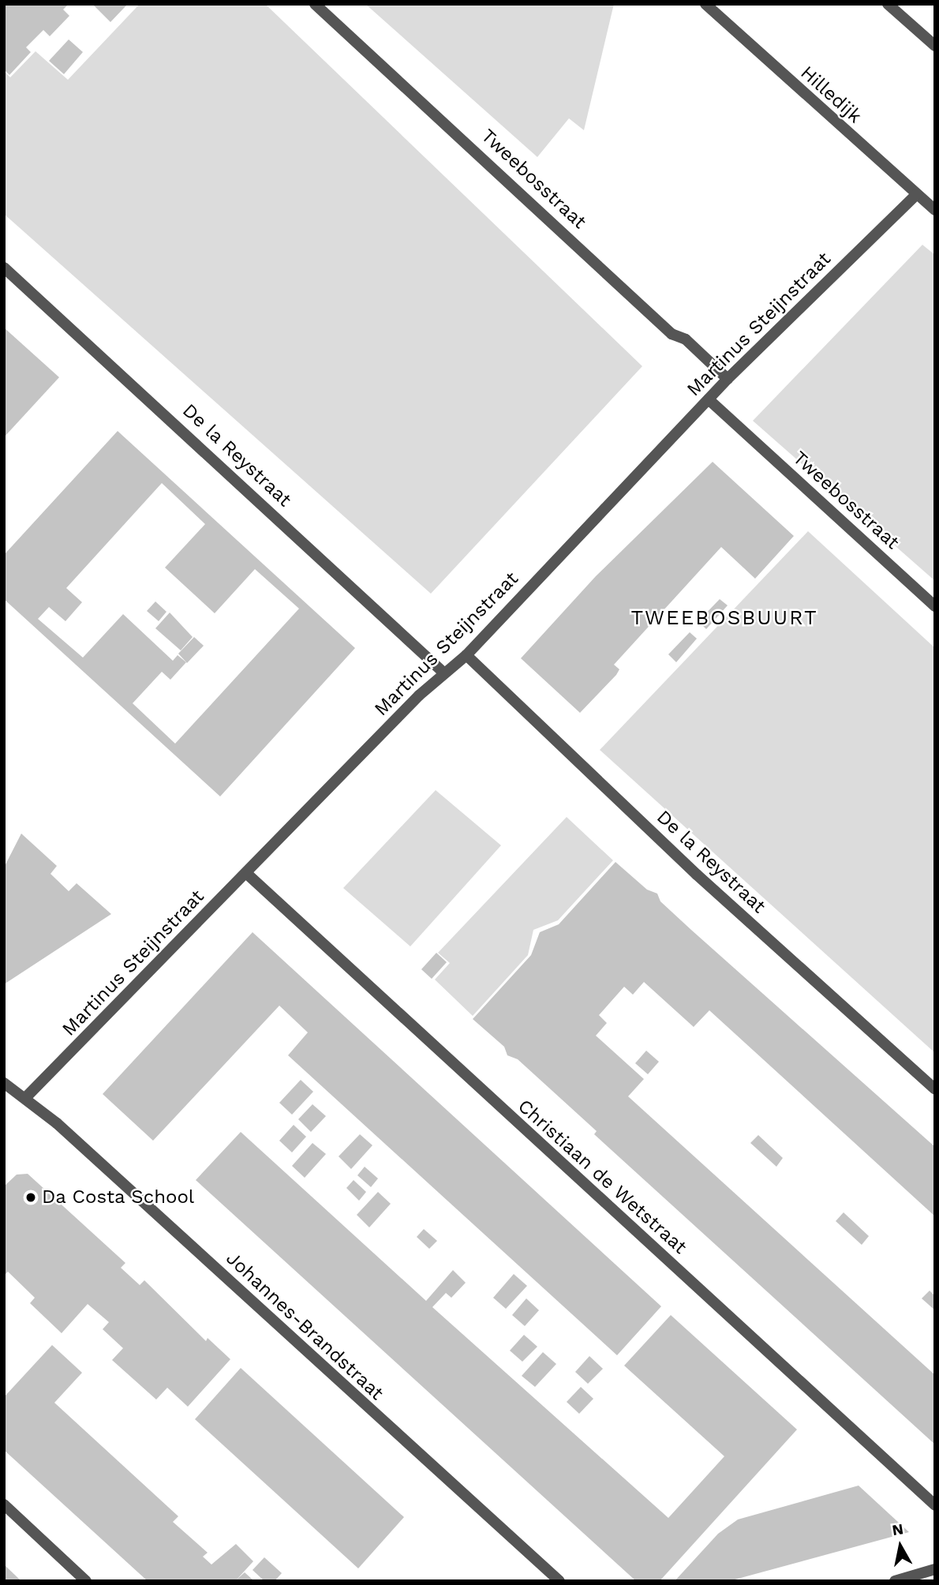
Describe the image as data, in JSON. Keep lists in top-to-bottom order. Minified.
{"streets":{"street":["Hilledijk","Tweebosstraat","Martinus Steijnstraat","De la Reystraat","Christiaan de Wetstraat","Johannes-Brandstraat"]},"crossings":[["Hilledijk","Martinus Steijnstraat"],["Tweebosstraat","Martinus Steijnstraat"],["Martinus Steijnstraat","De la Reystraat"],["Martinus Steijnstraat","Christiaan de Wetstraat"],["Martinus Steijnstraat","Johannes-Brandstraat"]],"districts":["TWEEBOSBUURT"],"places":["Da Costa School"],"north":"top"}
